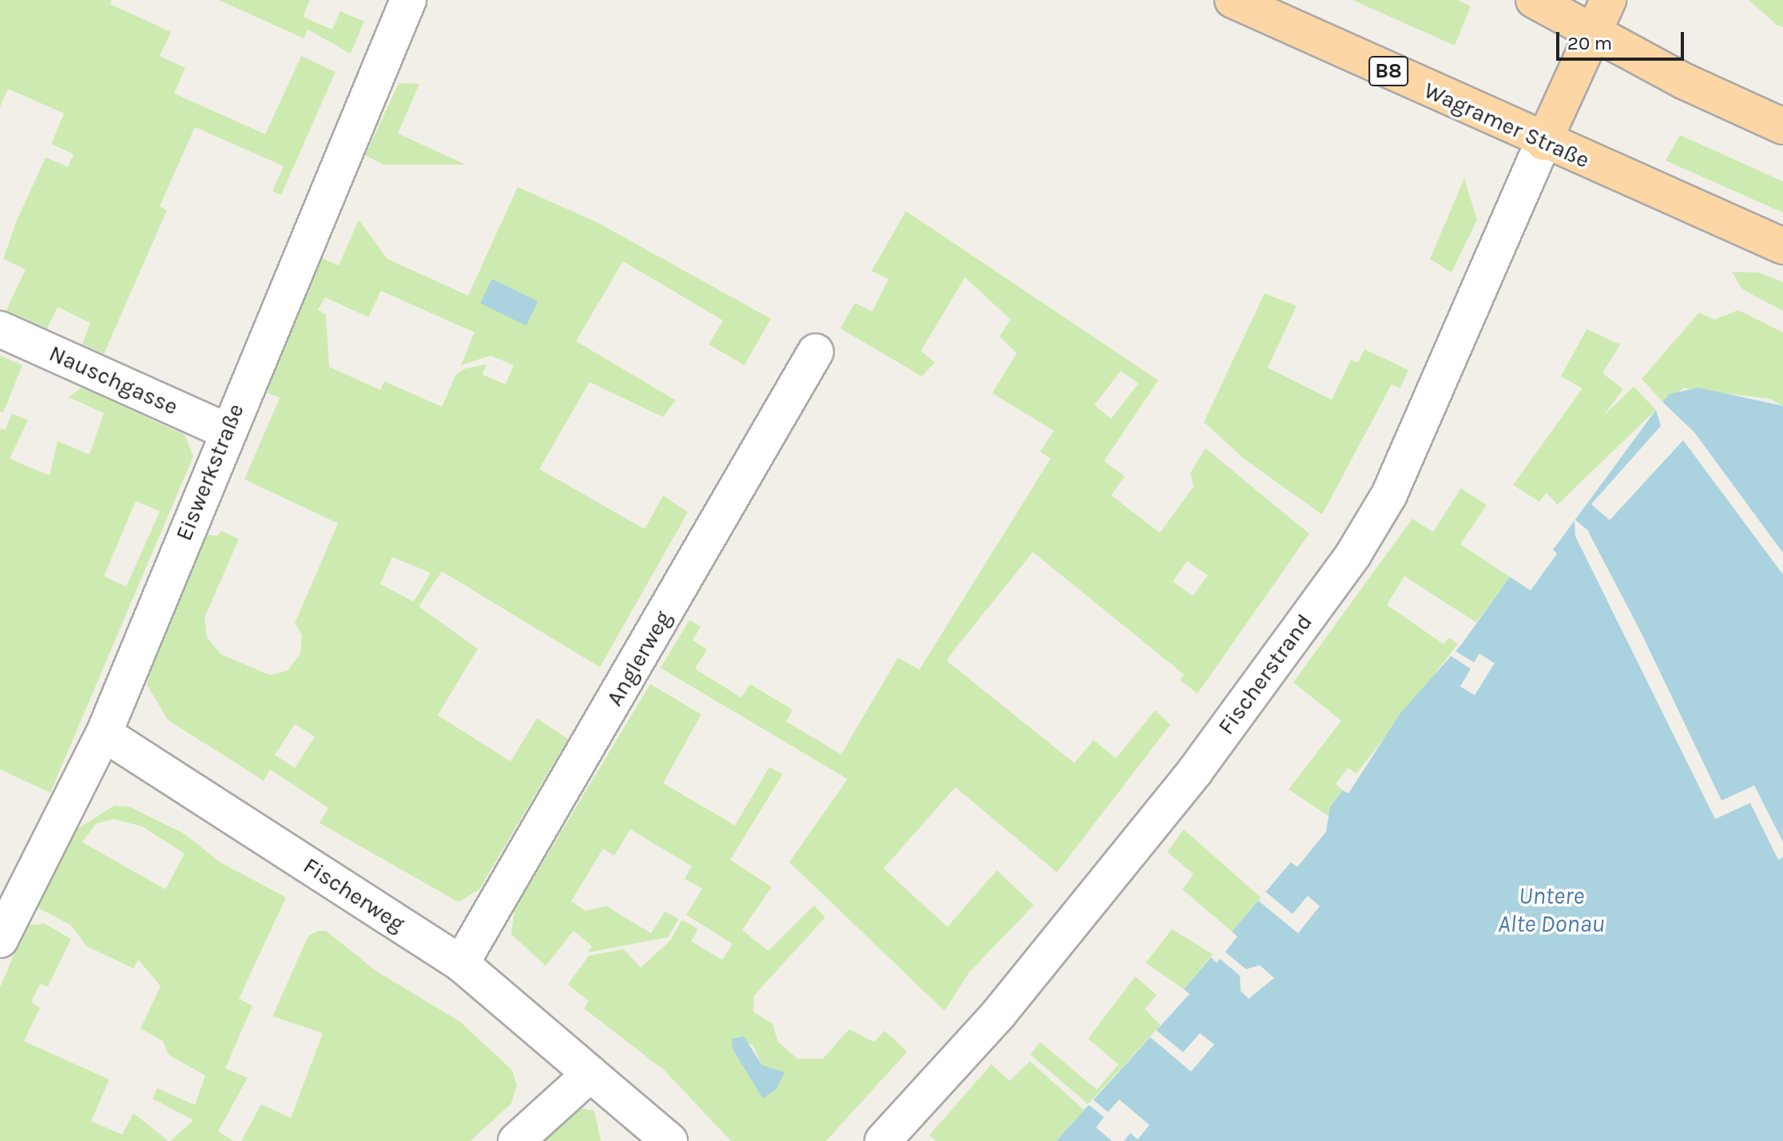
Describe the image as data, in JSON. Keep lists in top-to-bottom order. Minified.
{"streets":{"main road":["B8","Wagramer Straße"],"street":["Nauschgasse","Eiswerkstraße","Anglerweg","Fischerstrand","Fischerweg"]},"crossings":[["Wagramer Straße","Fischerstrand"],["Nauschgasse","Eiswerkstraße"],["Eiswerkstraße","Fischerweg"],["Anglerweg","Fischerweg"]],"water":["Untere Alte Donau"],"scale_bar":"20 m"}
